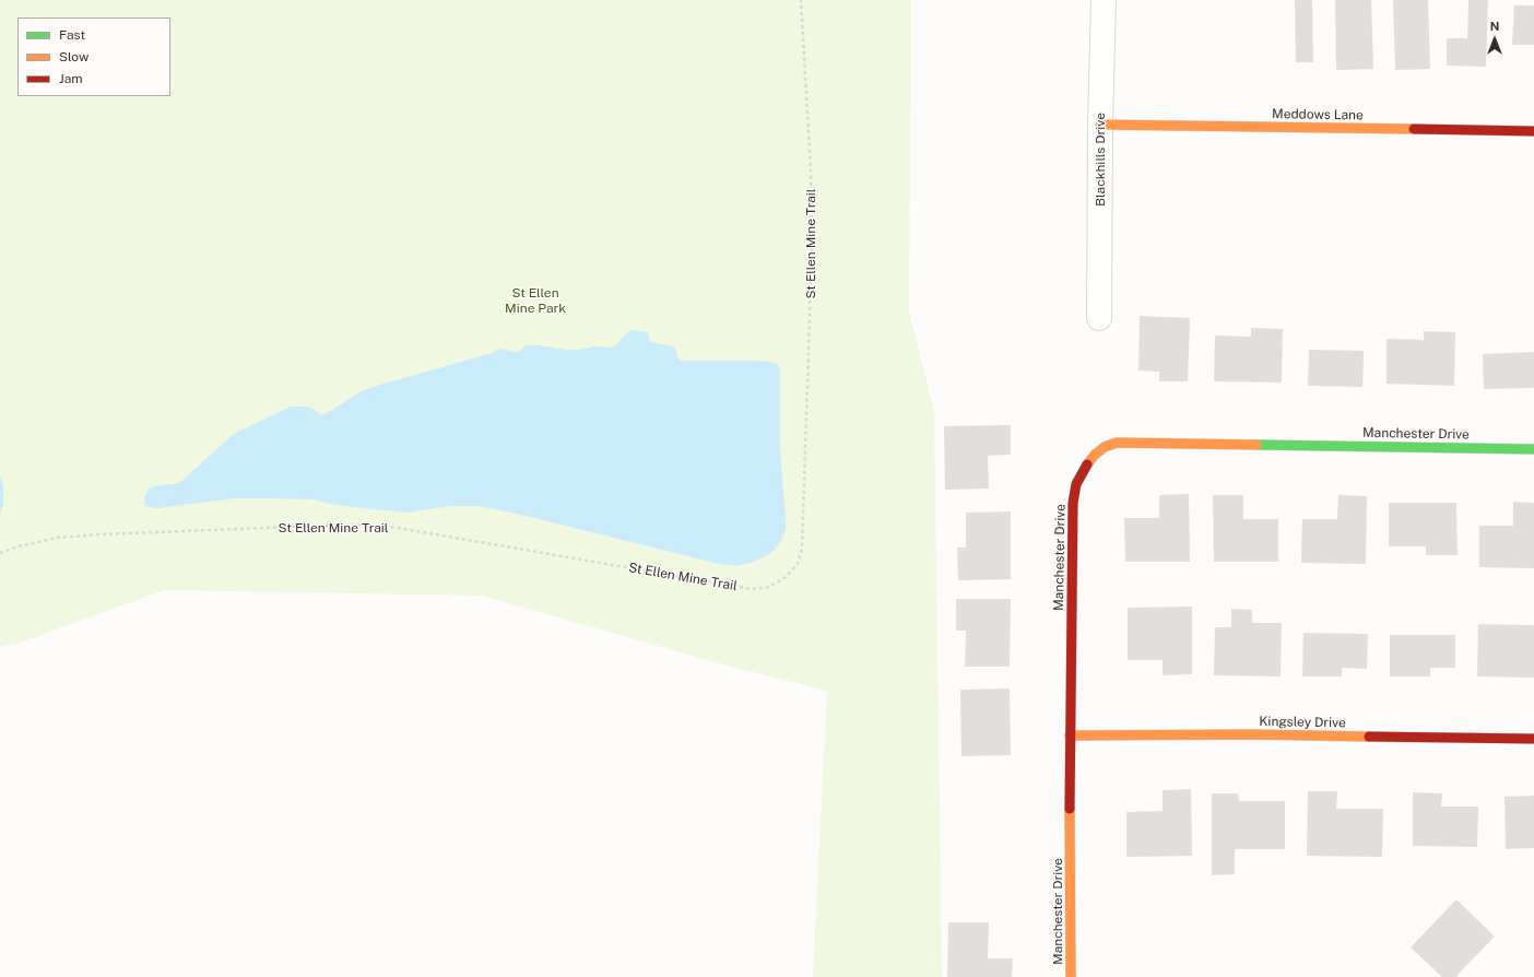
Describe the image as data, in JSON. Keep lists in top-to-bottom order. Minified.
{"streets":{"street":["Meddows Lane","Blackhills Drive","Manchester Drive","Kingsley Drive"],"path":["St Ellen Mine Trail"]},"crossings":[["Meddows Lane","Blackhills Drive"],["Manchester Drive","Kingsley Drive"]],"parks":["St Ellen Mine Park"],"legend":["Fast","Slow","Jam"],"north":"top"}
